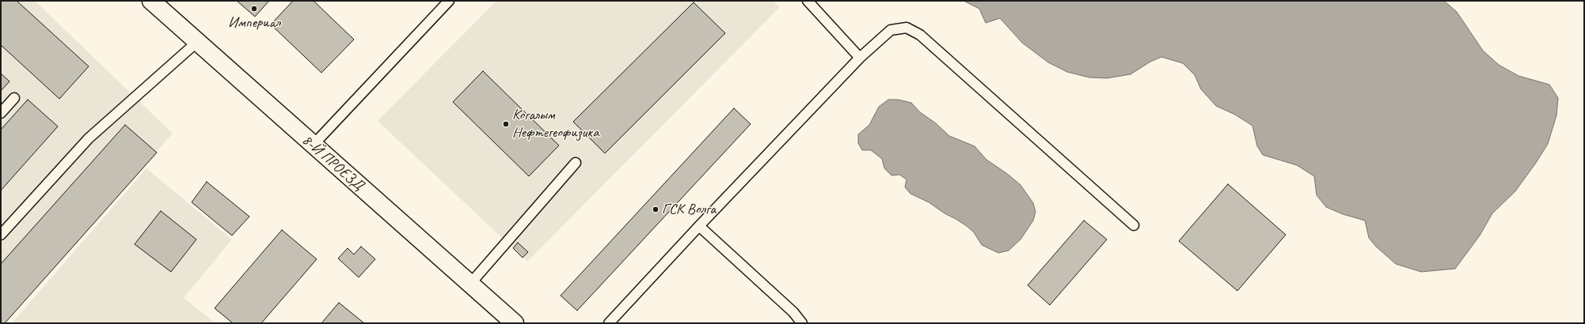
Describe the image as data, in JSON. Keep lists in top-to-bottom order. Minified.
{"streets":{"street":["8-Й ПРОЕЗД"]},"places":["Империал","Когалым Нефтегеофизика","ГСК Волга"]}
